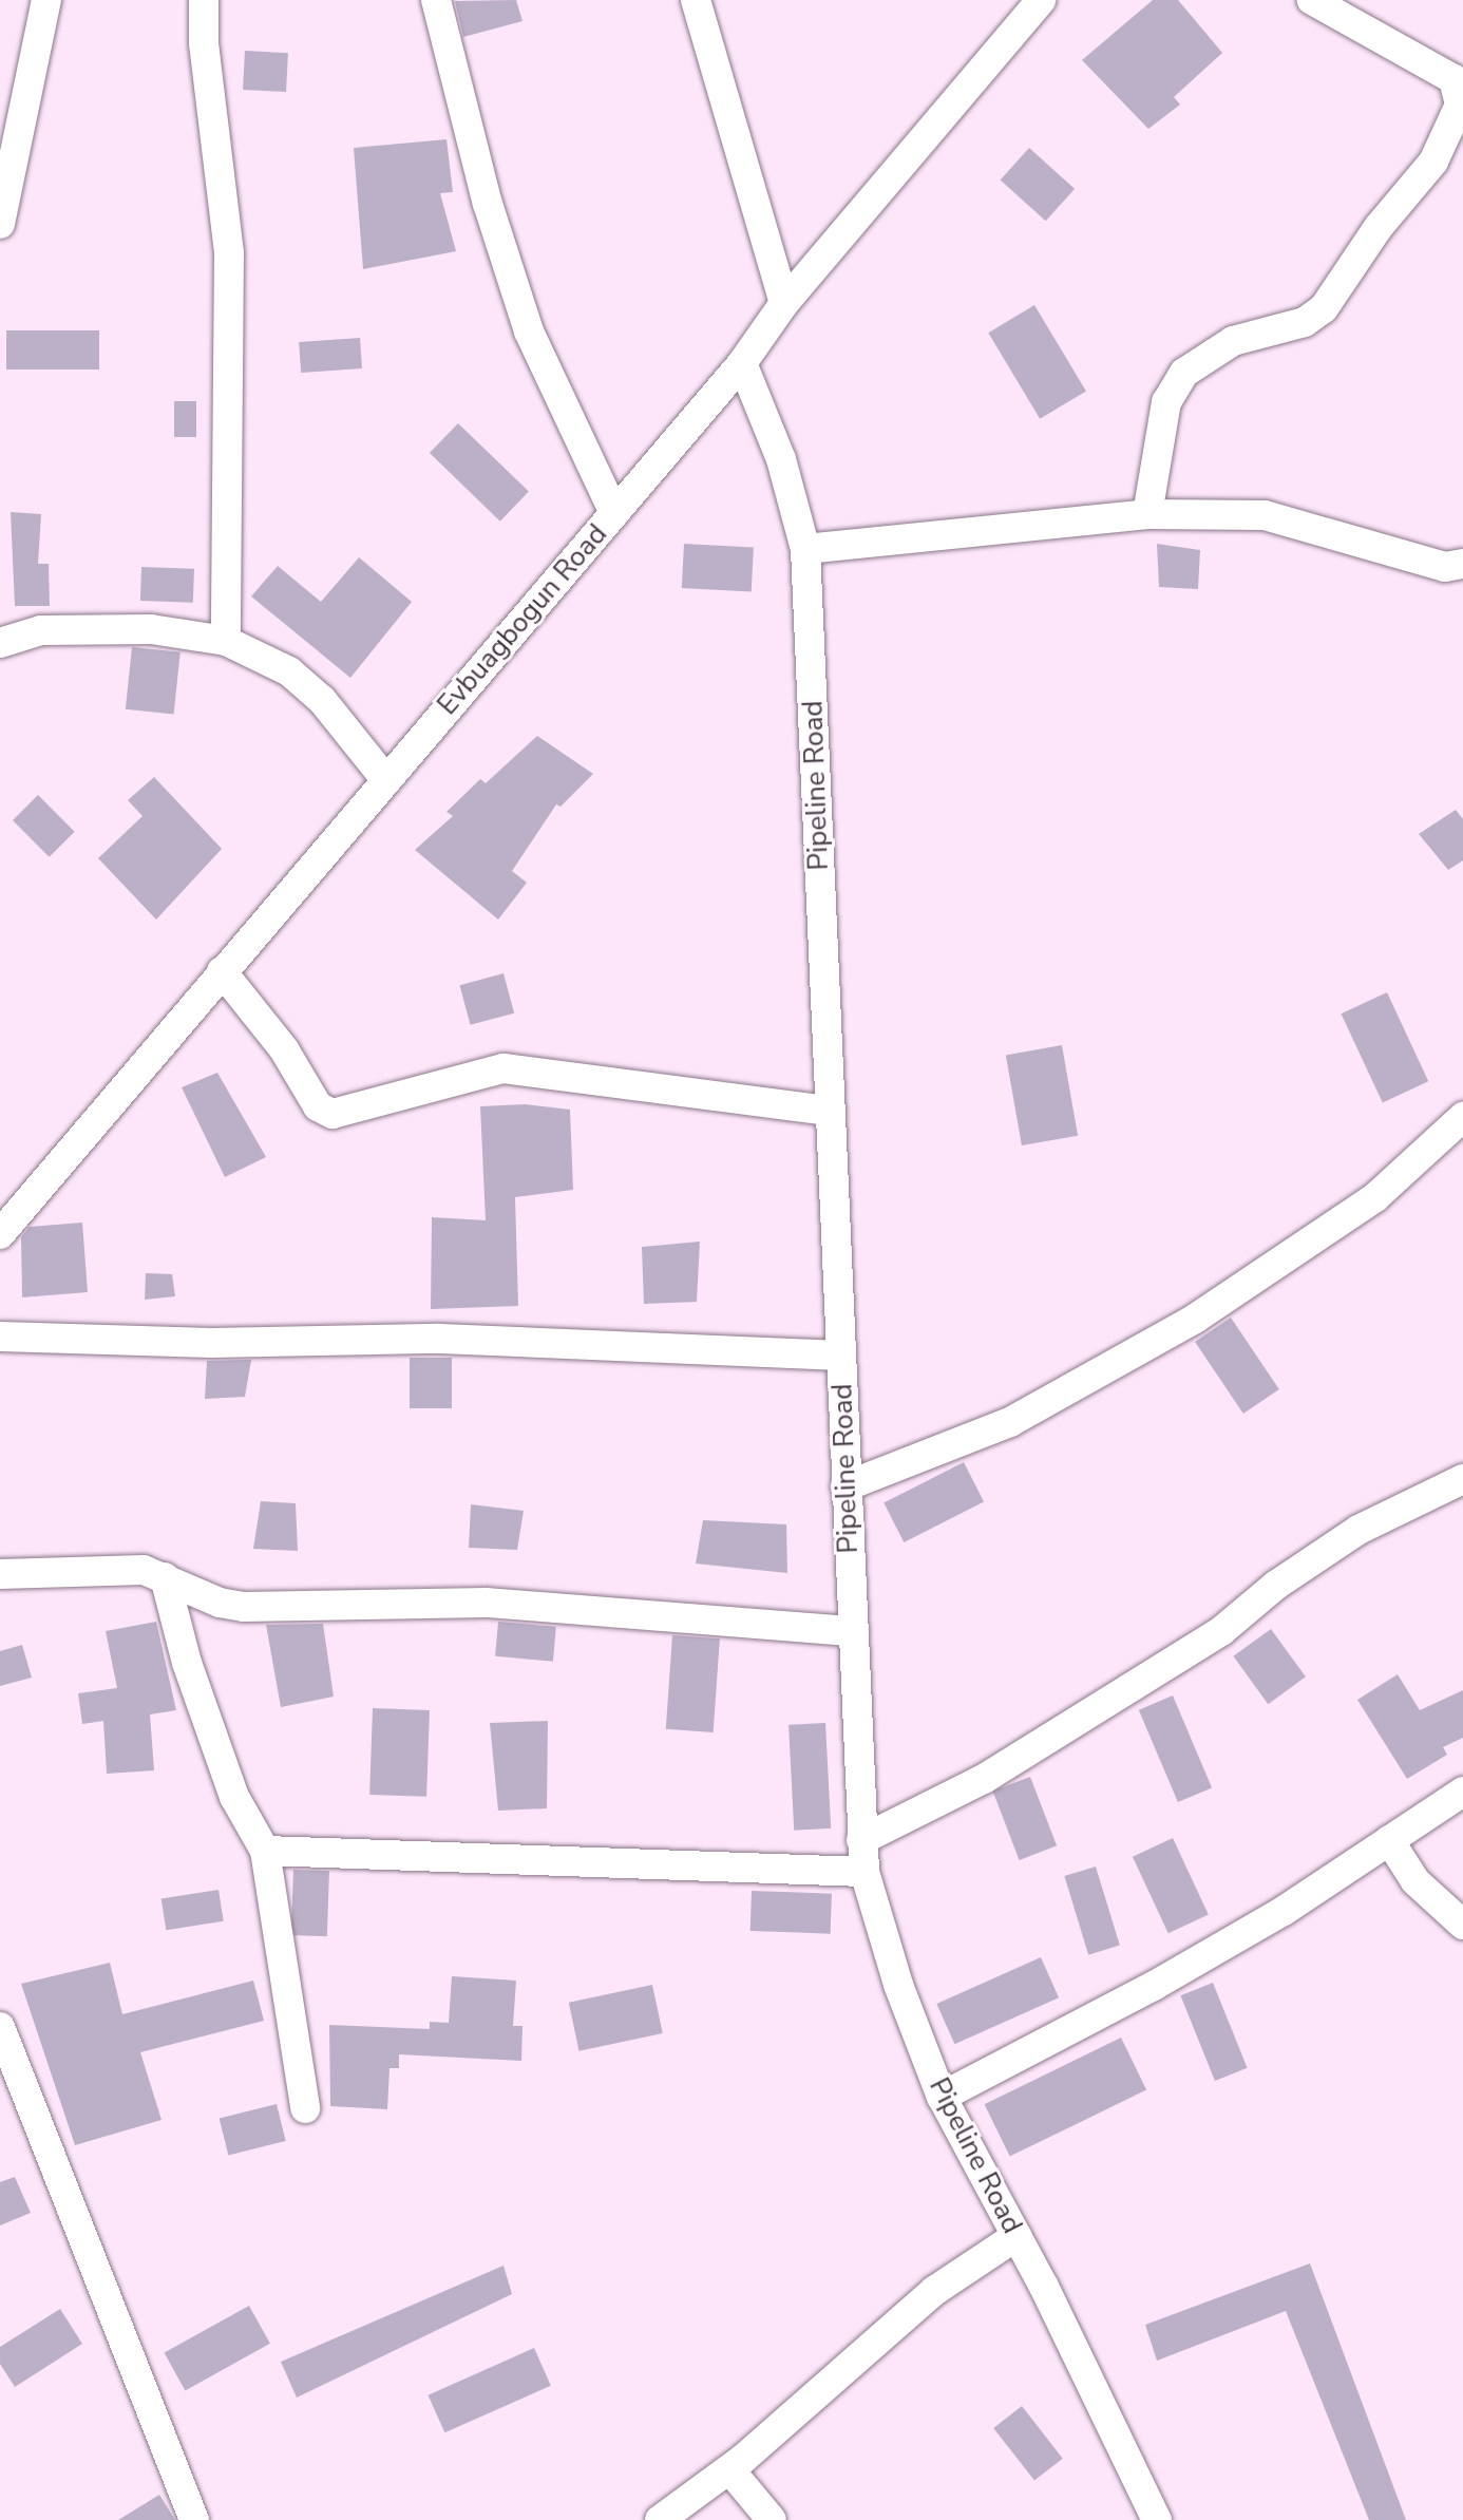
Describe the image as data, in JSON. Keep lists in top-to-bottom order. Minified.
{"streets":{"street":["Evbuagbogun Road","Pipeline Road"]},"crossings":[["Evbuagbogun Road","Pipeline Road"]]}
